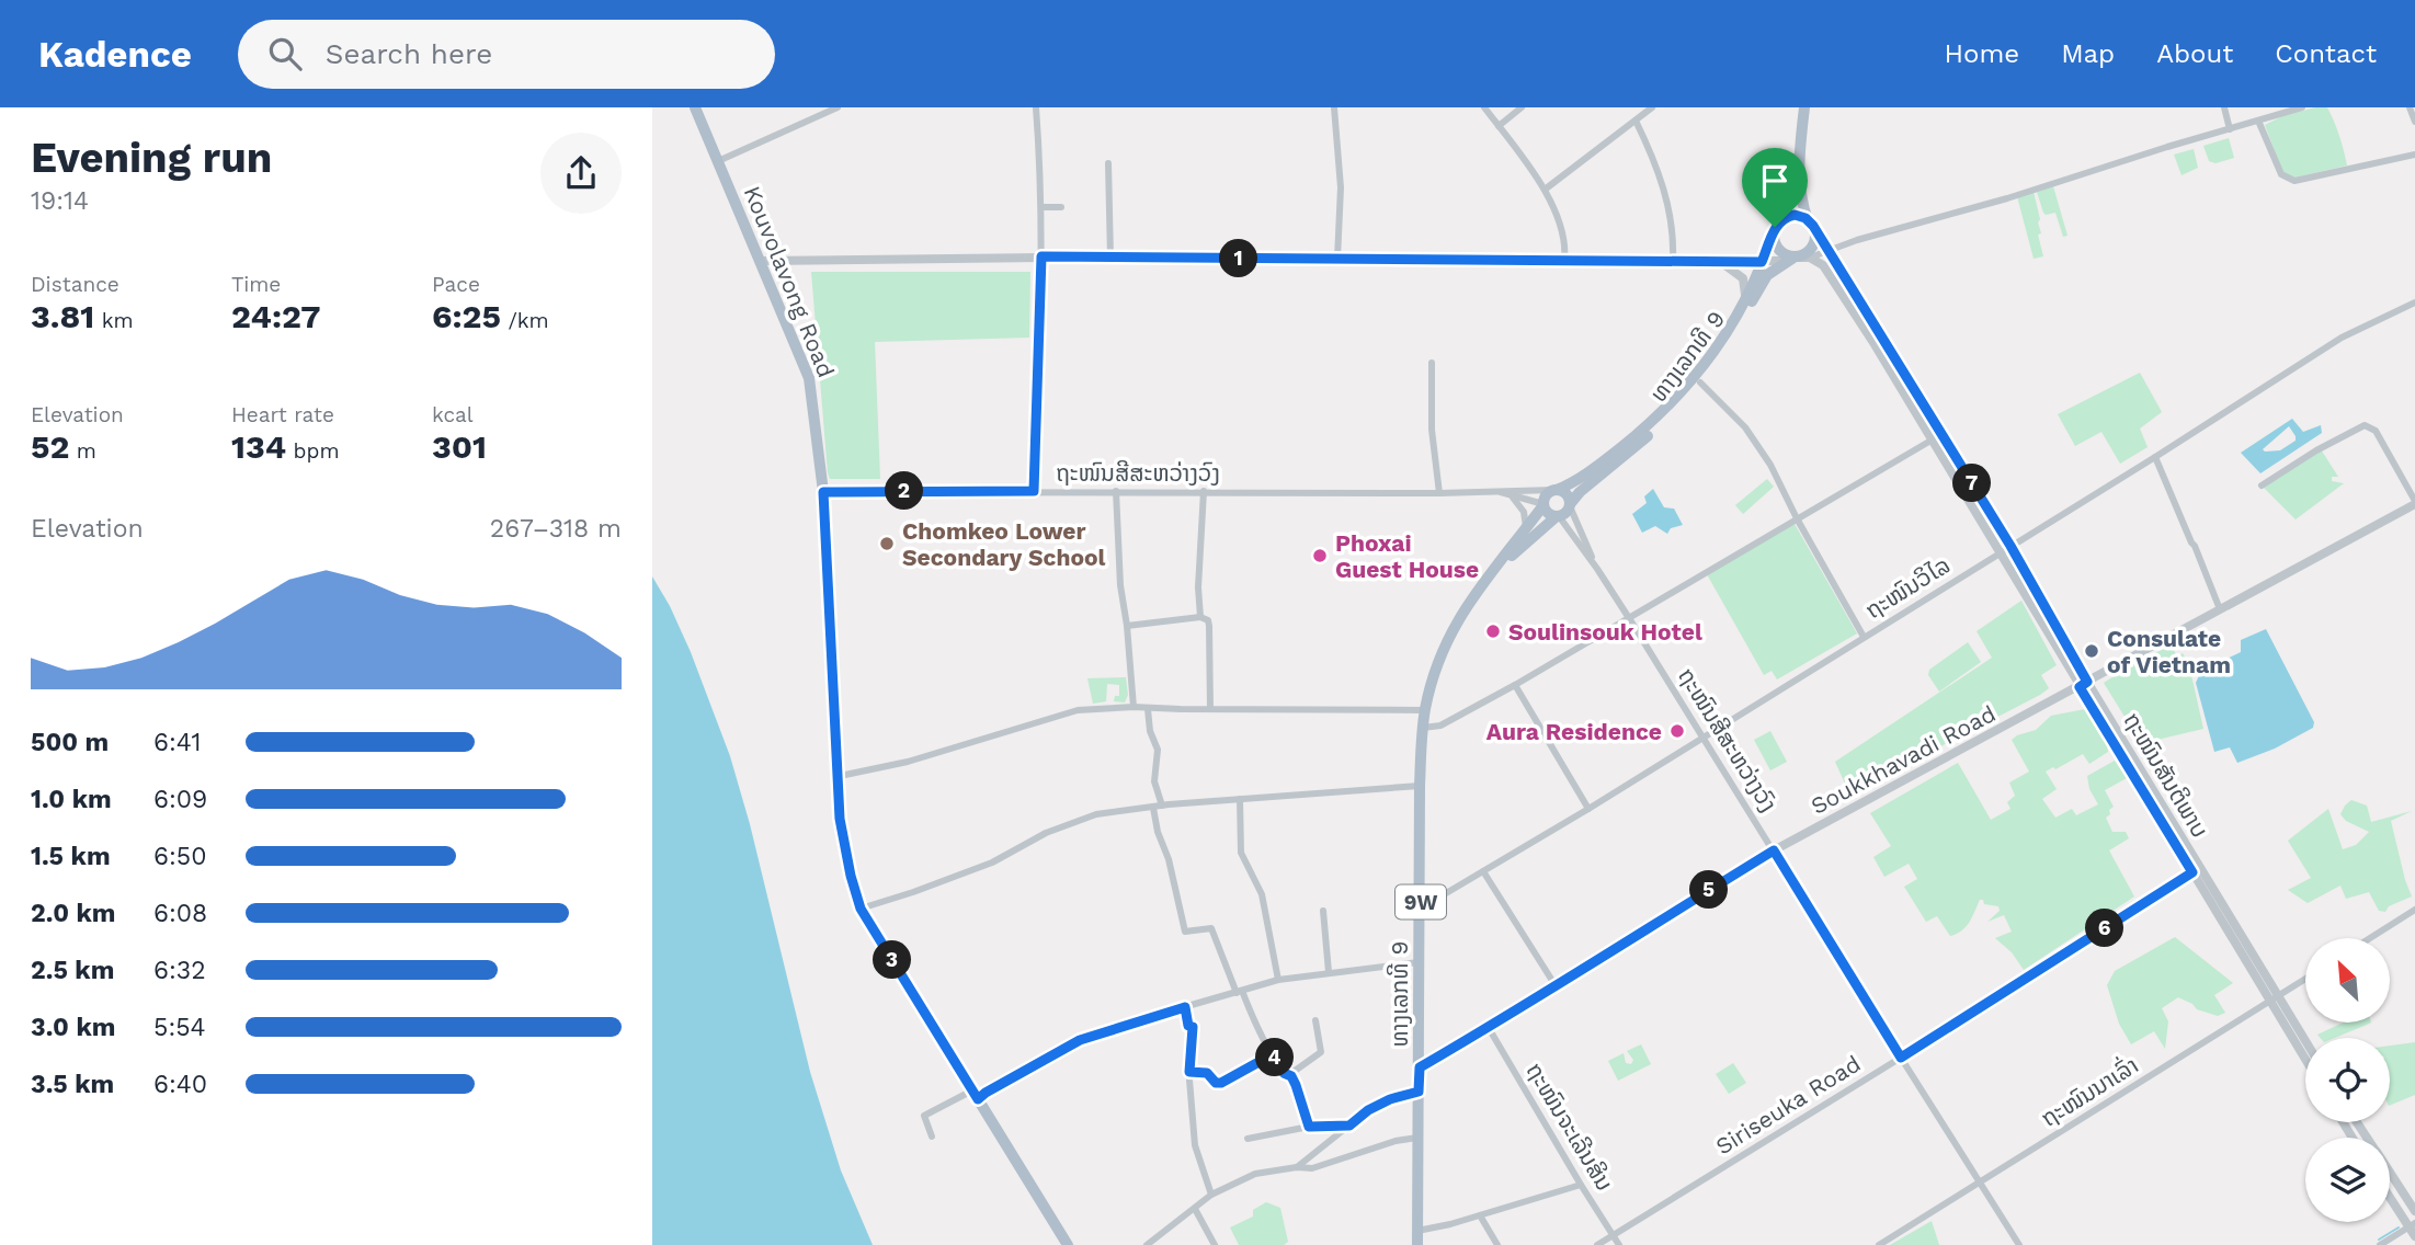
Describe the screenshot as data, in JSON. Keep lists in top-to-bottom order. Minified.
{"streets":{"main road":["Kouvolavong Road","ທາງເລກທີ 9","9W"],"street":["ຖະໜົນສີສະຫວ່າງວົງ","ຖະໜົນວິໄລ","Soukkhavadi Road","ຖະໜົນສັນຕິພາບ","ຖະໜົນນາເລົ່າ","Siriseuka Road","ຖະໜົນຈະເລີນສິນ"]},"crossings":[["Kouvolavong Road","ຖະໜົນສີສະຫວ່າງວົງ"],["ທາງເລກທີ 9","ຖະໜົນສີສະຫວ່າງວົງ"],["ທາງເລກທີ 9","ຖະໜົນວິໄລ"],["ທາງເລກທີ 9","Soukkhavadi Road"],["ທາງເລກທີ 9","ຖະໜົນສັນຕິພາບ"],["ຖະໜົນສີສະຫວ່າງວົງ","ຖະໜົນວິໄລ"],["ຖະໜົນສີສະຫວ່າງວົງ","Soukkhavadi Road"],["ຖະໜົນສີສະຫວ່າງວົງ","ຖະໜົນນາເລົ່າ"],["ຖະໜົນສີສະຫວ່າງວົງ","Siriseuka Road"],["ຖະໜົນວິໄລ","ຖະໜົນສັນຕິພາບ"],["Soukkhavadi Road","ຖະໜົນສັນຕິພາບ"],["Soukkhavadi Road","ຖະໜົນຈະເລີນສິນ"],["ຖະໜົນສັນຕິພາບ","ຖະໜົນນາເລົ່າ"],["ຖະໜົນສັນຕິພາບ","Siriseuka Road"],["Siriseuka Road","ຖະໜົນຈະເລີນສິນ"]],"places":["Chomkeo Lower Secondary School","Phoxai Guest House","Soulinsouk Hotel","Consulate of Vietnam","Aura Residence"],"north":"top left","page":{"header":"Kadence","search":"Search here","nav":["Home","Map","About","Contact"],"heading":["Evening run","19:14"],"stats":[["Distance","3.81 km"],["Time","24:27"],["Pace","6:25 /km"],["Elevation","52 m"],["Heart rate","134 bpm"],["kcal","301"]],"pins":["1","7","2","5","6","3","4"],"chart":["Elevation","267–318 m"],"list":[{"name":"500 m","note":"6:41"},{"name":"1.0 km","note":"6:09"},{"name":"1.5 km","note":"6:50"},{"name":"2.0 km","note":"6:08"},{"name":"2.5 km","note":"6:32"},{"name":"3.0 km","note":"5:54"},{"name":"3.5 km","note":"6:40"}]}}
